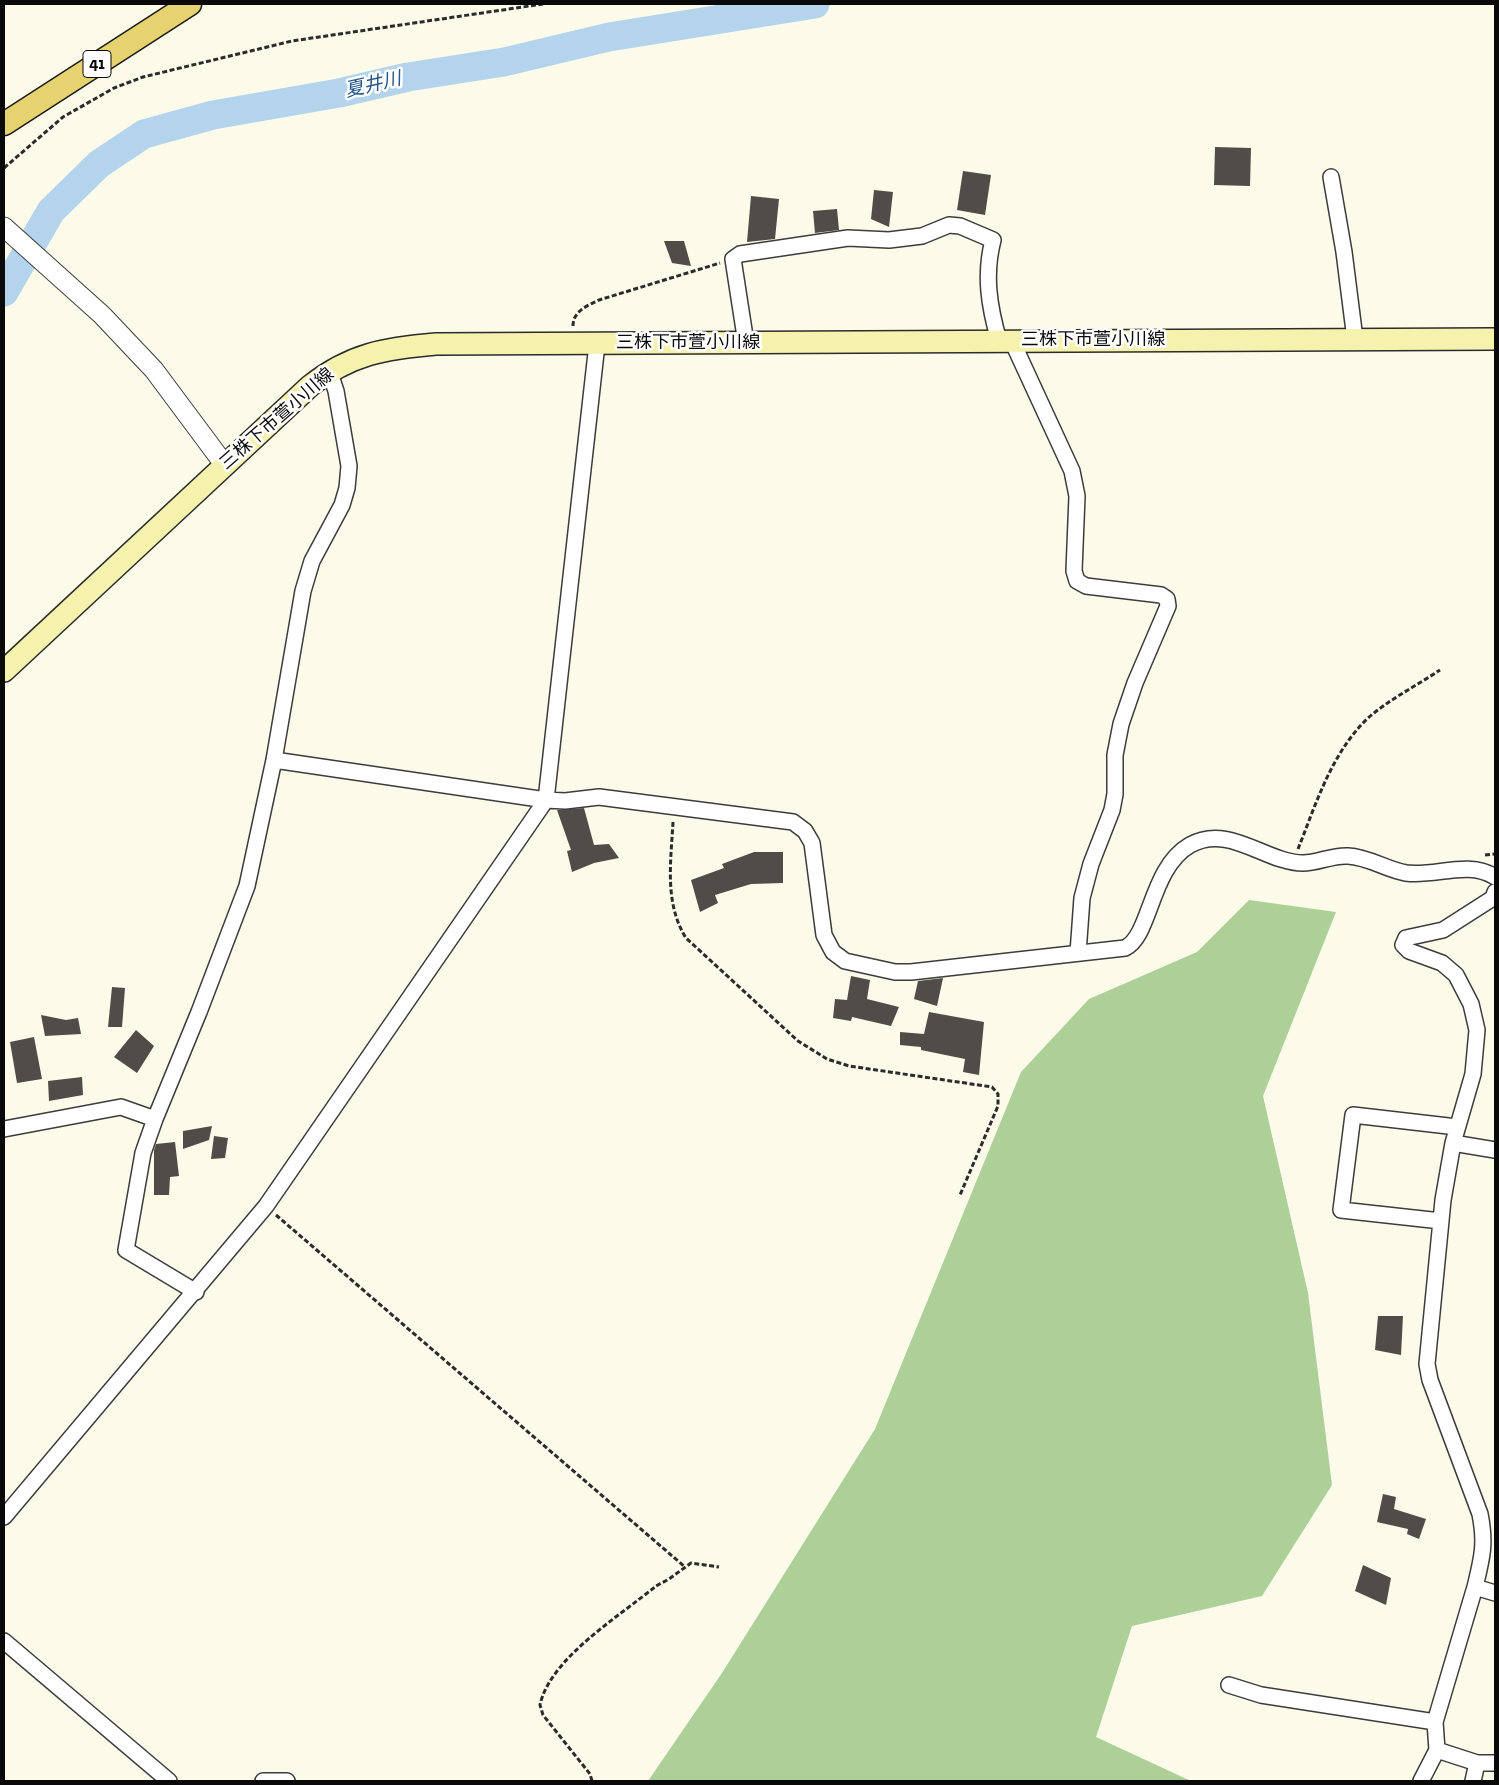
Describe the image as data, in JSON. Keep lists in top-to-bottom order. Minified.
{"streets":{"main road":["41","三株下市萱小川線"]},"water":["夏井川"]}
